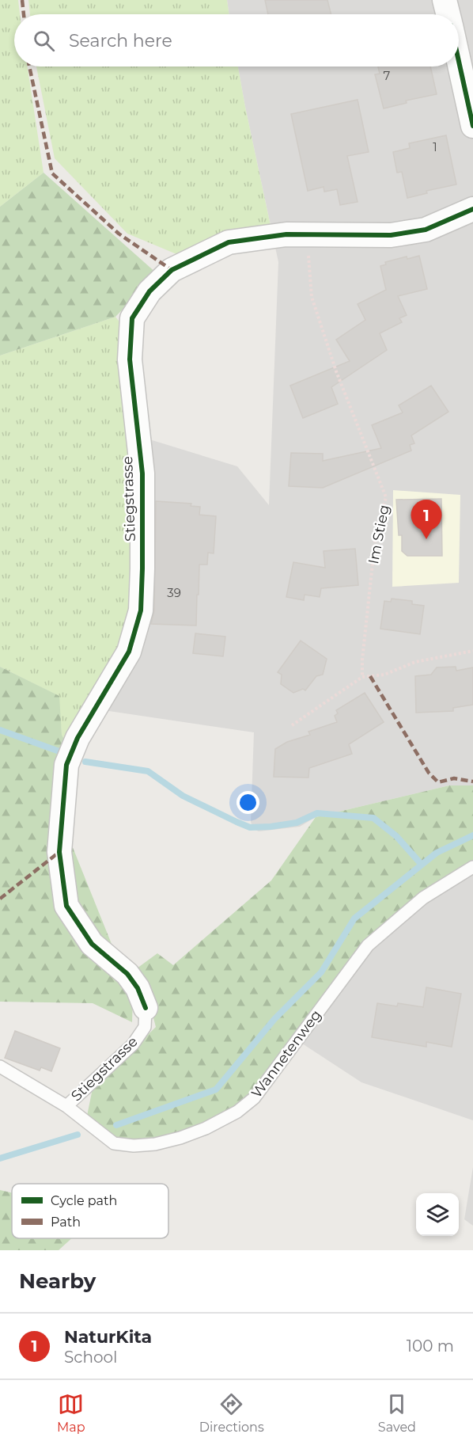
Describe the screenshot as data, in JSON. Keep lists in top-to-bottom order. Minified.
{"streets":{"street":["Stiegstrasse"],"lane":["Wannetenweg"],"path":["Im Stieg"]},"crossings":[["Stiegstrasse","Im Stieg"],["Stiegstrasse","Wannetenweg"]],"house_numbers":["7","1","39"],"legend":["Cycle path","Path"],"page":{"search":"Search here","pins":"1","heading":"Nearby","list":[{"mark":"1","name":"NaturKita","note":"School","value":"100 m"}],"nav":["Map","Directions","Saved"]}}
